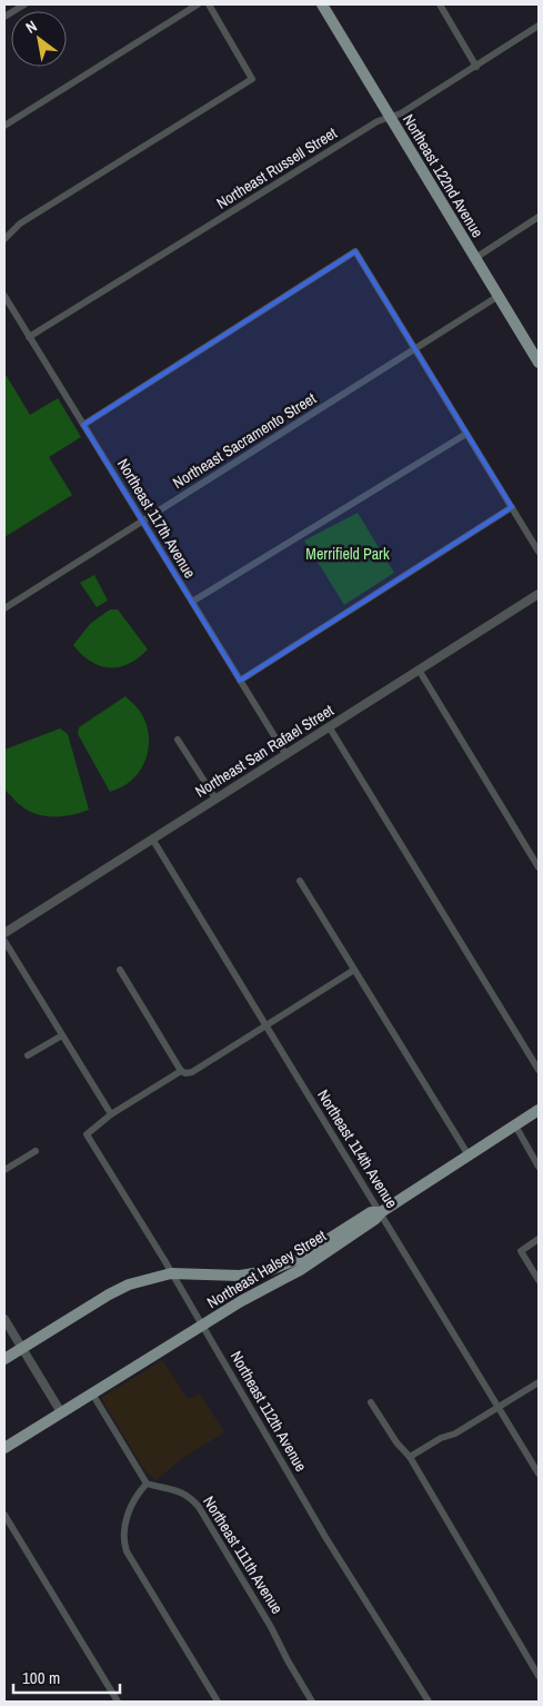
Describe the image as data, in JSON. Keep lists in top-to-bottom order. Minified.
{"streets":{"main road":["Northeast 122nd Avenue","Northeast Halsey Street"],"street":["Northeast Russell Street","Northeast Sacramento Street","Northeast 117th Avenue","Northeast San Rafael Street","Northeast 114th Avenue","Northeast 112th Avenue","Northeast 111th Avenue"]},"crossings":[["Northeast Russell Street","Northeast 122nd Avenue"],["Northeast Russell Street","Northeast 117th Avenue"],["Northeast 122nd Avenue","Northeast Sacramento Street"],["Northeast Sacramento Street","Northeast 117th Avenue"],["Northeast 117th Avenue","Northeast San Rafael Street"],["Northeast San Rafael Street","Northeast 114th Avenue"],["Northeast 114th Avenue","Northeast Halsey Street"],["Northeast Halsey Street","Northeast 112th Avenue"]],"parks":["Merrifield Park"],"scale_bar":"100 m","north":"top left"}
